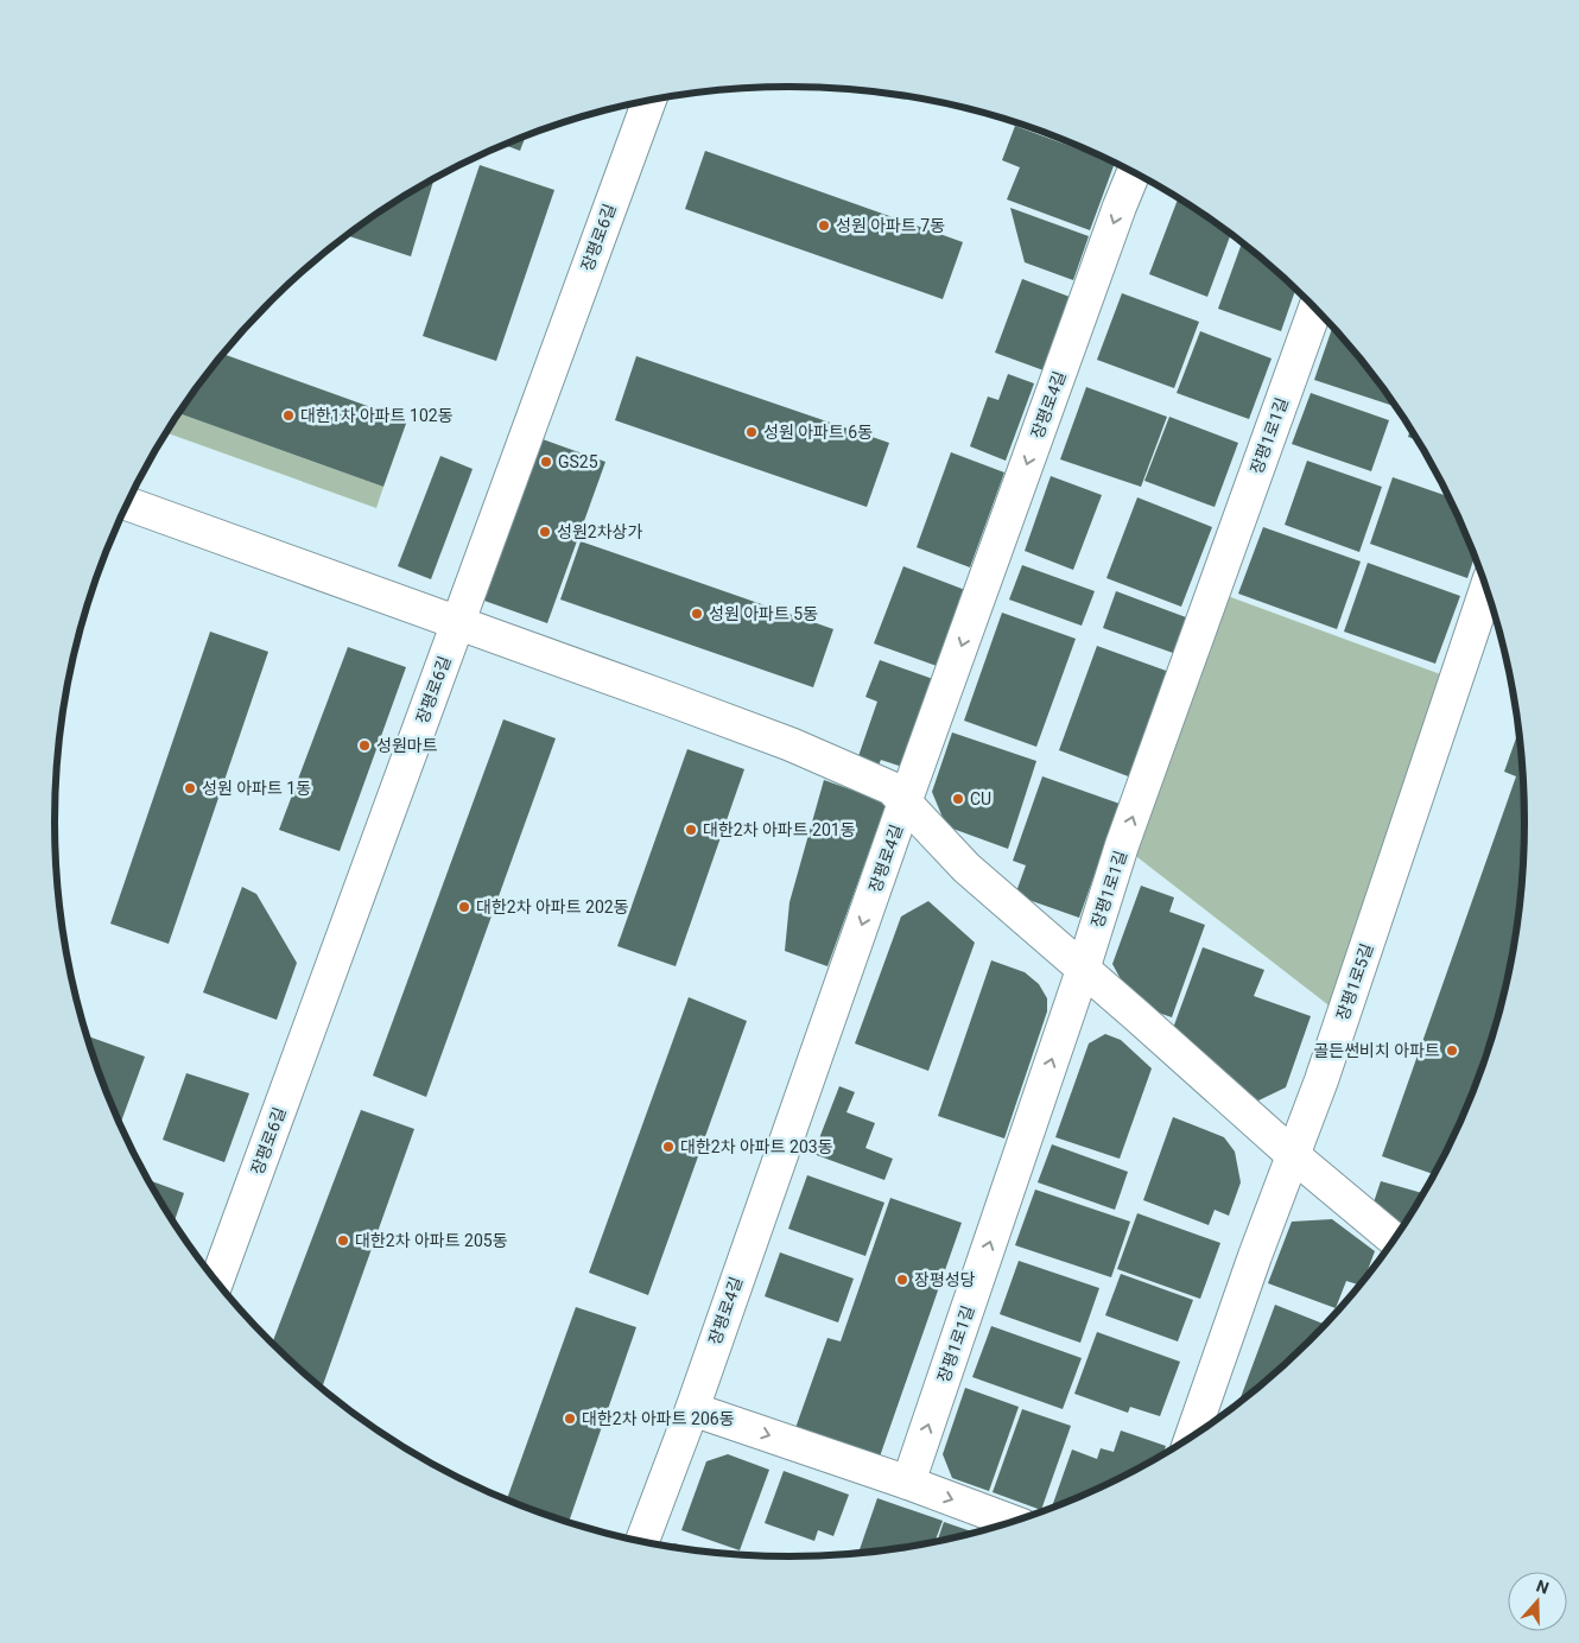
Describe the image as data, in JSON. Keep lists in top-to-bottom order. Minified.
{"streets":{"street":["장평로6길","장평로4길","장평1로1길","장평1로5길"]},"one_way":["장평로4길","장평1로1길"],"places":["성원 아파트 7동","대한1차 아파트 102동","성원 아파트 6동","GS25","성원2차상가","성원 아파트 5동","성원마트","성원 아파트 1동","CU","대한2차 아파트 201동","대한2차 아파트 202동","골든썬비치 아파트","대한2차 아파트 203동","대한2차 아파트 205동","장평성당","대한2차 아파트 206동"],"north":"top"}
